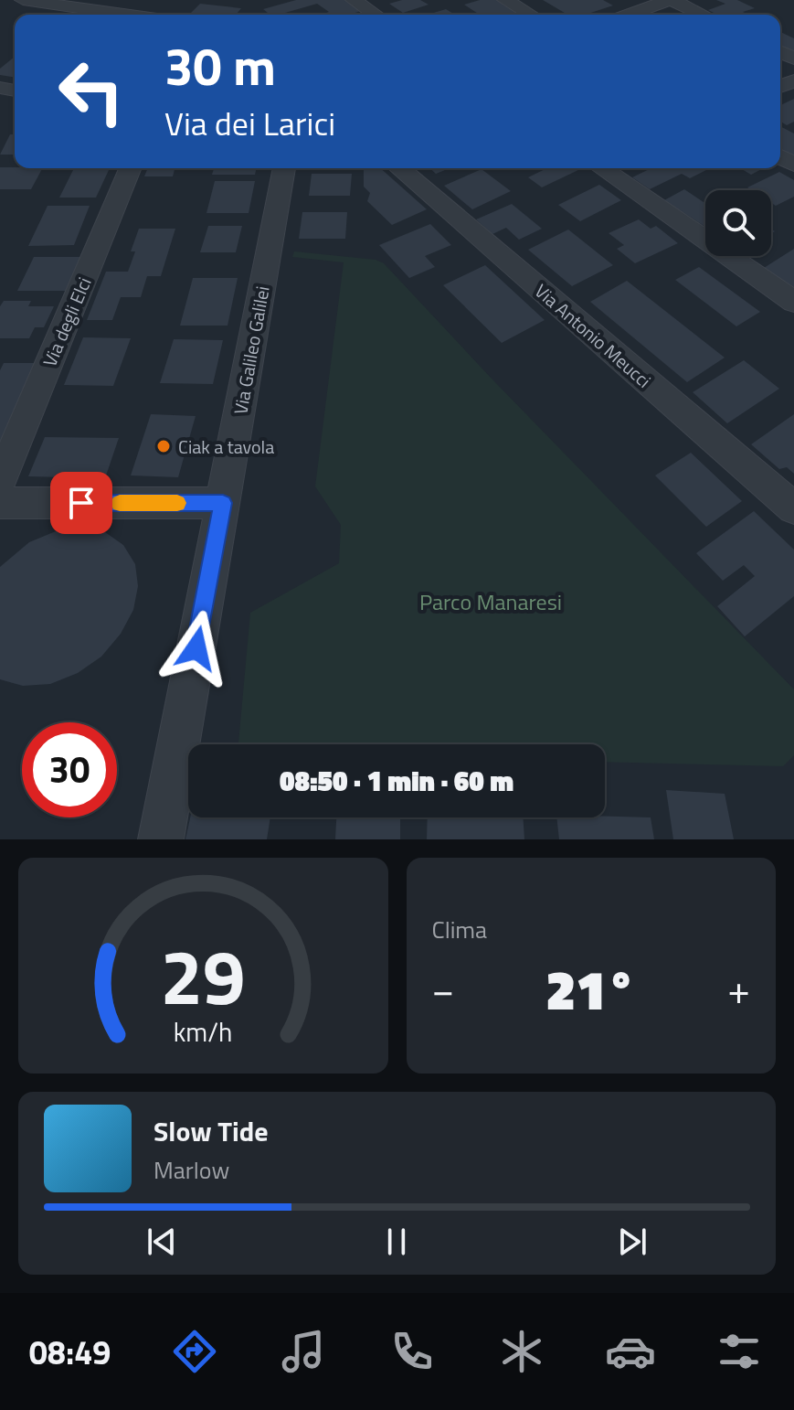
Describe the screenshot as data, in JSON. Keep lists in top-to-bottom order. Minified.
{"streets":{"street":["Via degli Elci","Via Antonio Meucci","Via Galileo Galilei"]},"parks":["Parco Manaresi"],"places":["Ciak a tavola"],"page":{"turn":["30 m","Via dei Larici"],"limit":"30","trip":"08:50 · 1 min · 60 m","tile":"Clima","heat":["−","21°","+"],"song":["Slow Tide","Marlow"],"tabs":"08:49","gauge":["29","km/h"]}}
